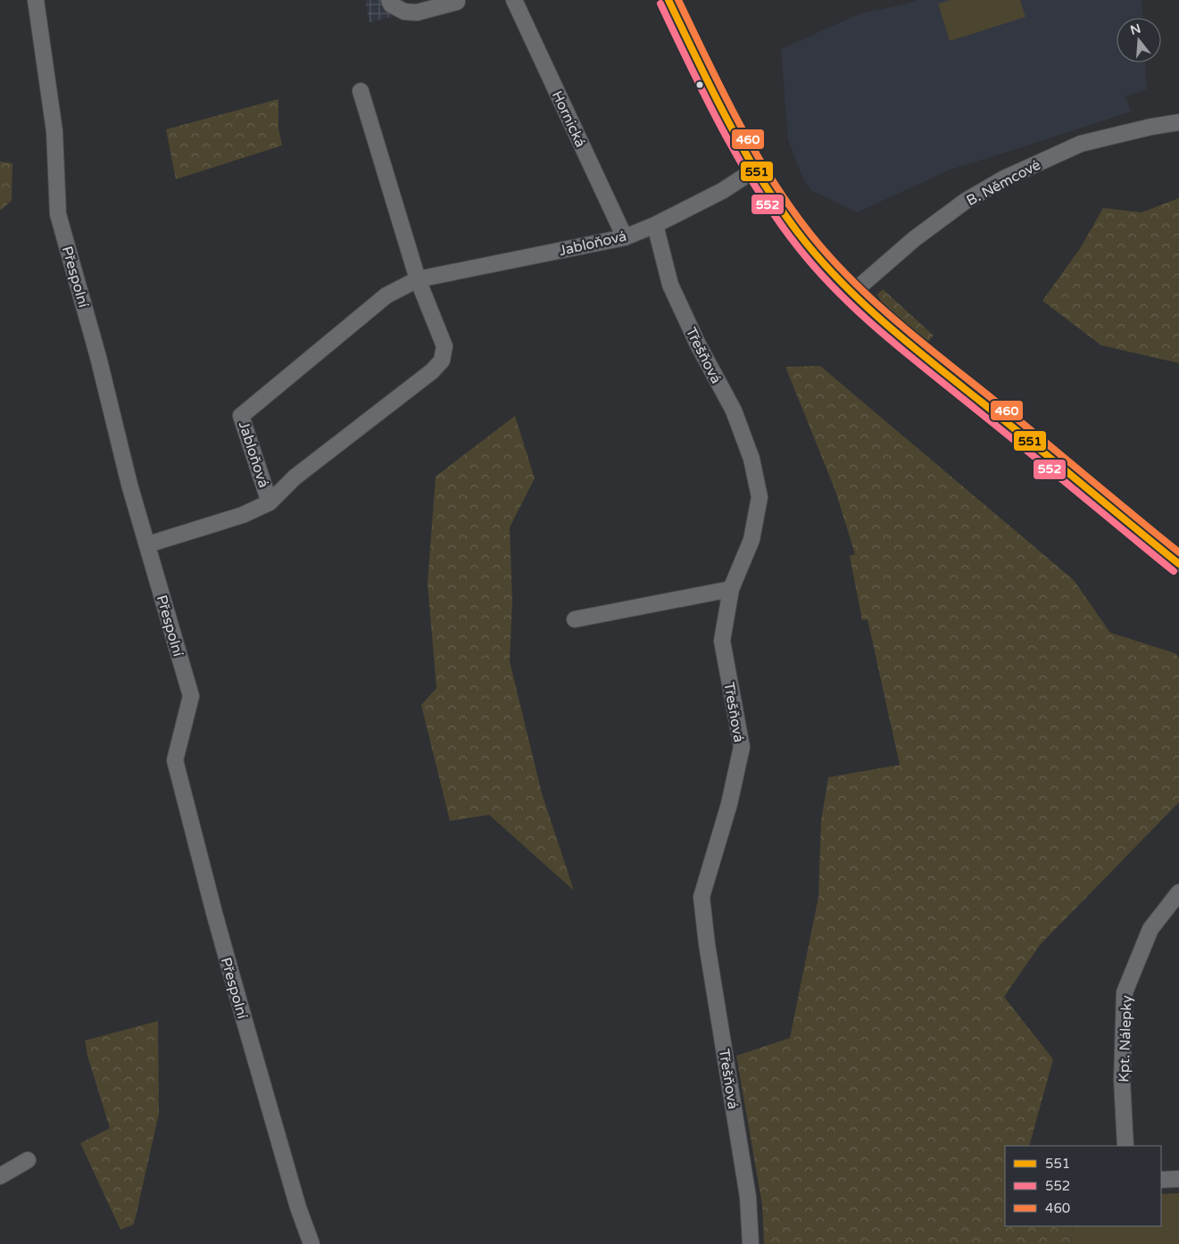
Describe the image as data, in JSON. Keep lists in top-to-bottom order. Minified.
{"streets":{"street":["Hornická","B. Němcové","Jabloňová","Přespolní","Třešňová","Kpt. Nálepky"]},"crossings":[["Hornická","Jabloňová"],["Jabloňová","Přespolní"],["Jabloňová","Třešňová"]],"lines":["transit line 551","transit line 460","transit line 552"],"legend":["551","552","460"],"north":"top"}
